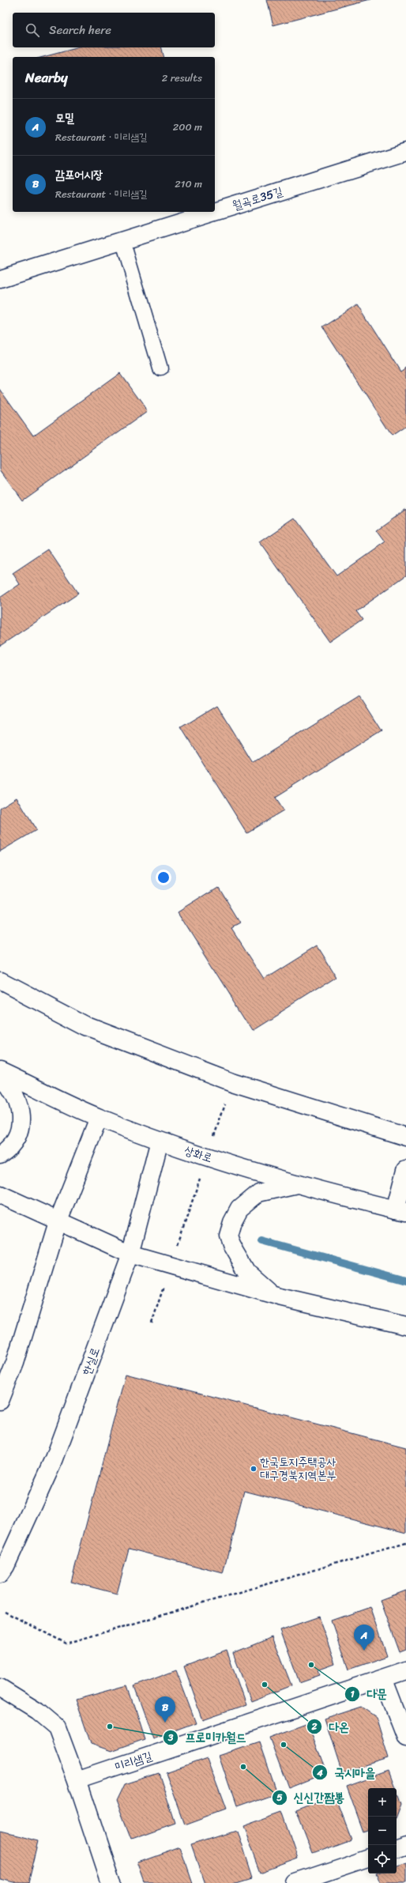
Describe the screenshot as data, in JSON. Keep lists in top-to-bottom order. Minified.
{"streets":{"main road":["월곡로35길","상화로","한실로","미리샘길"]},"crossings":[["상화로","한실로"]],"places":["한국토지주택공사 대구경북지역본부","다문","다온","프로미카월드","국시마을","신신간짬뽕"],"page":{"search":"Search here","heading":["Nearby","2 results"],"list":[{"mark":"A","name":"모밀","note":"Restaurant · 미리샘길","value":"200 m"},{"mark":"B","name":"감포어시장","note":"Restaurant · 미리샘길","value":"210 m"}],"pins":["A","B"],"map_buttons":["+","−"]}}
